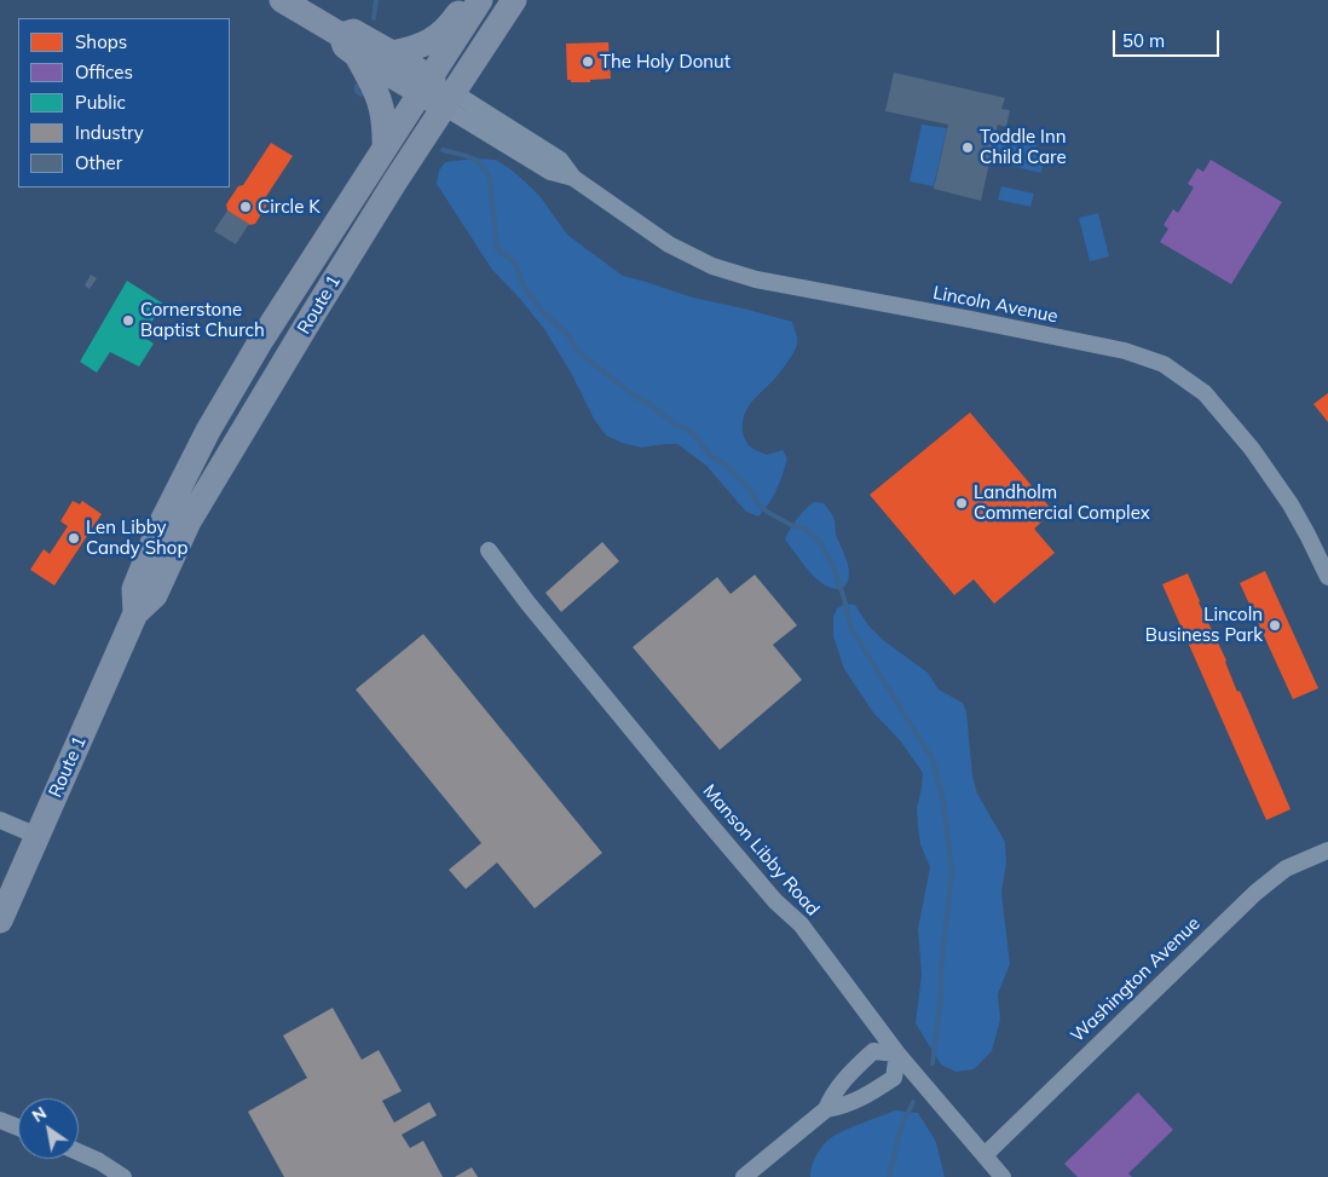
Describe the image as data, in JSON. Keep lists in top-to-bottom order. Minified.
{"streets":{"main road":["Route 1"],"street":["Lincoln Avenue","Manson Libby Road","Washington Avenue"]},"crossings":[["Route 1","Lincoln Avenue"],["Manson Libby Road","Washington Avenue"]],"places":["The Holy Donut","Toddle Inn Child Care","Circle K","Cornerstone Baptist Church","Landholm Commercial Complex","Len Libby Candy Shop","Lincoln Business Park"],"legend":["Shops","Offices","Public","Industry","Other"],"scale_bar":"50 m","north":"top left"}
